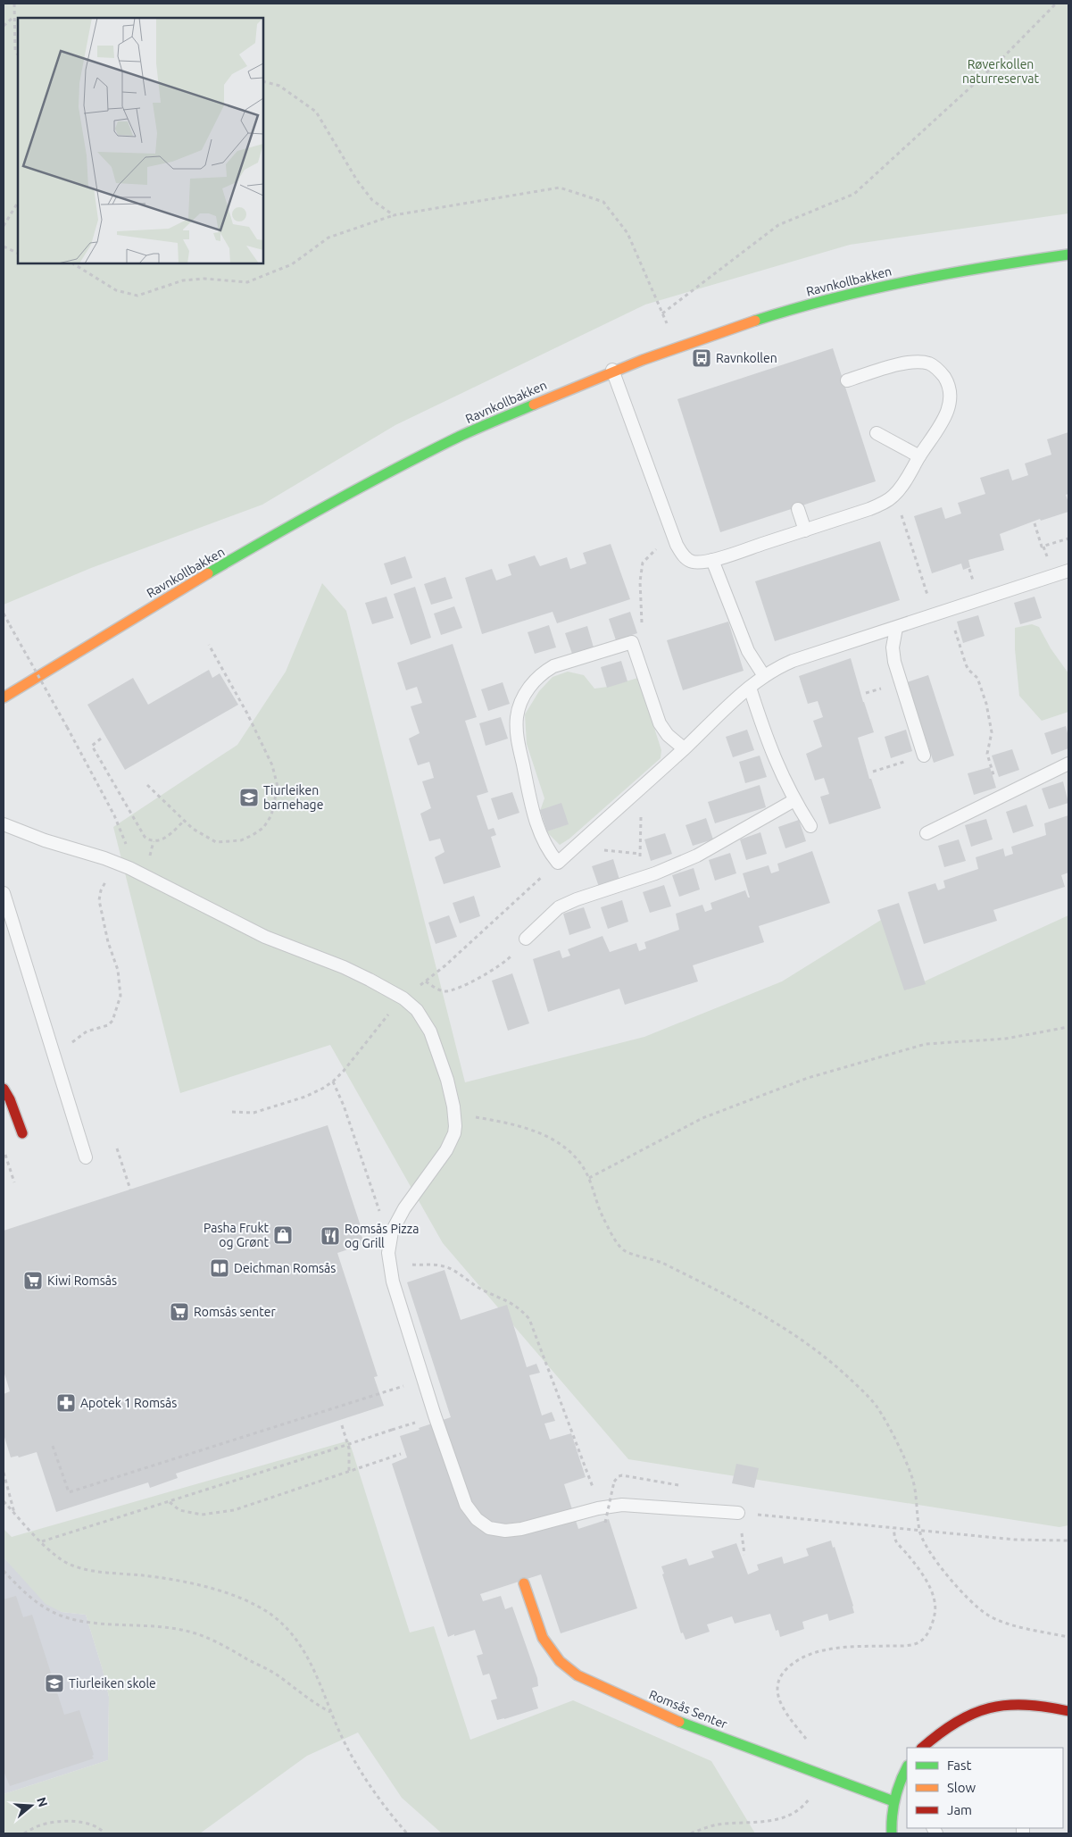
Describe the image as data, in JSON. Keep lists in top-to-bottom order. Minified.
{"streets":{"street":["Ravnkollbakken","Romsås Senter"]},"parks":["Røverkollen naturreservat"],"places":{"bus stop":["Ravnkollen"],"school or university":["Tiurleiken barnehage","Tiurleiken skole"],"shop":["Pasha Frukt og Grønt"],"restaurant":["Romsås Pizza og Grill"],"library":["Deichman Romsås"],"supermarket":["Kiwi Romsås","Romsås senter"],"pharmacy":["Apotek 1 Romsås"]},"legend":["Fast","Slow","Jam"],"north":"right"}
